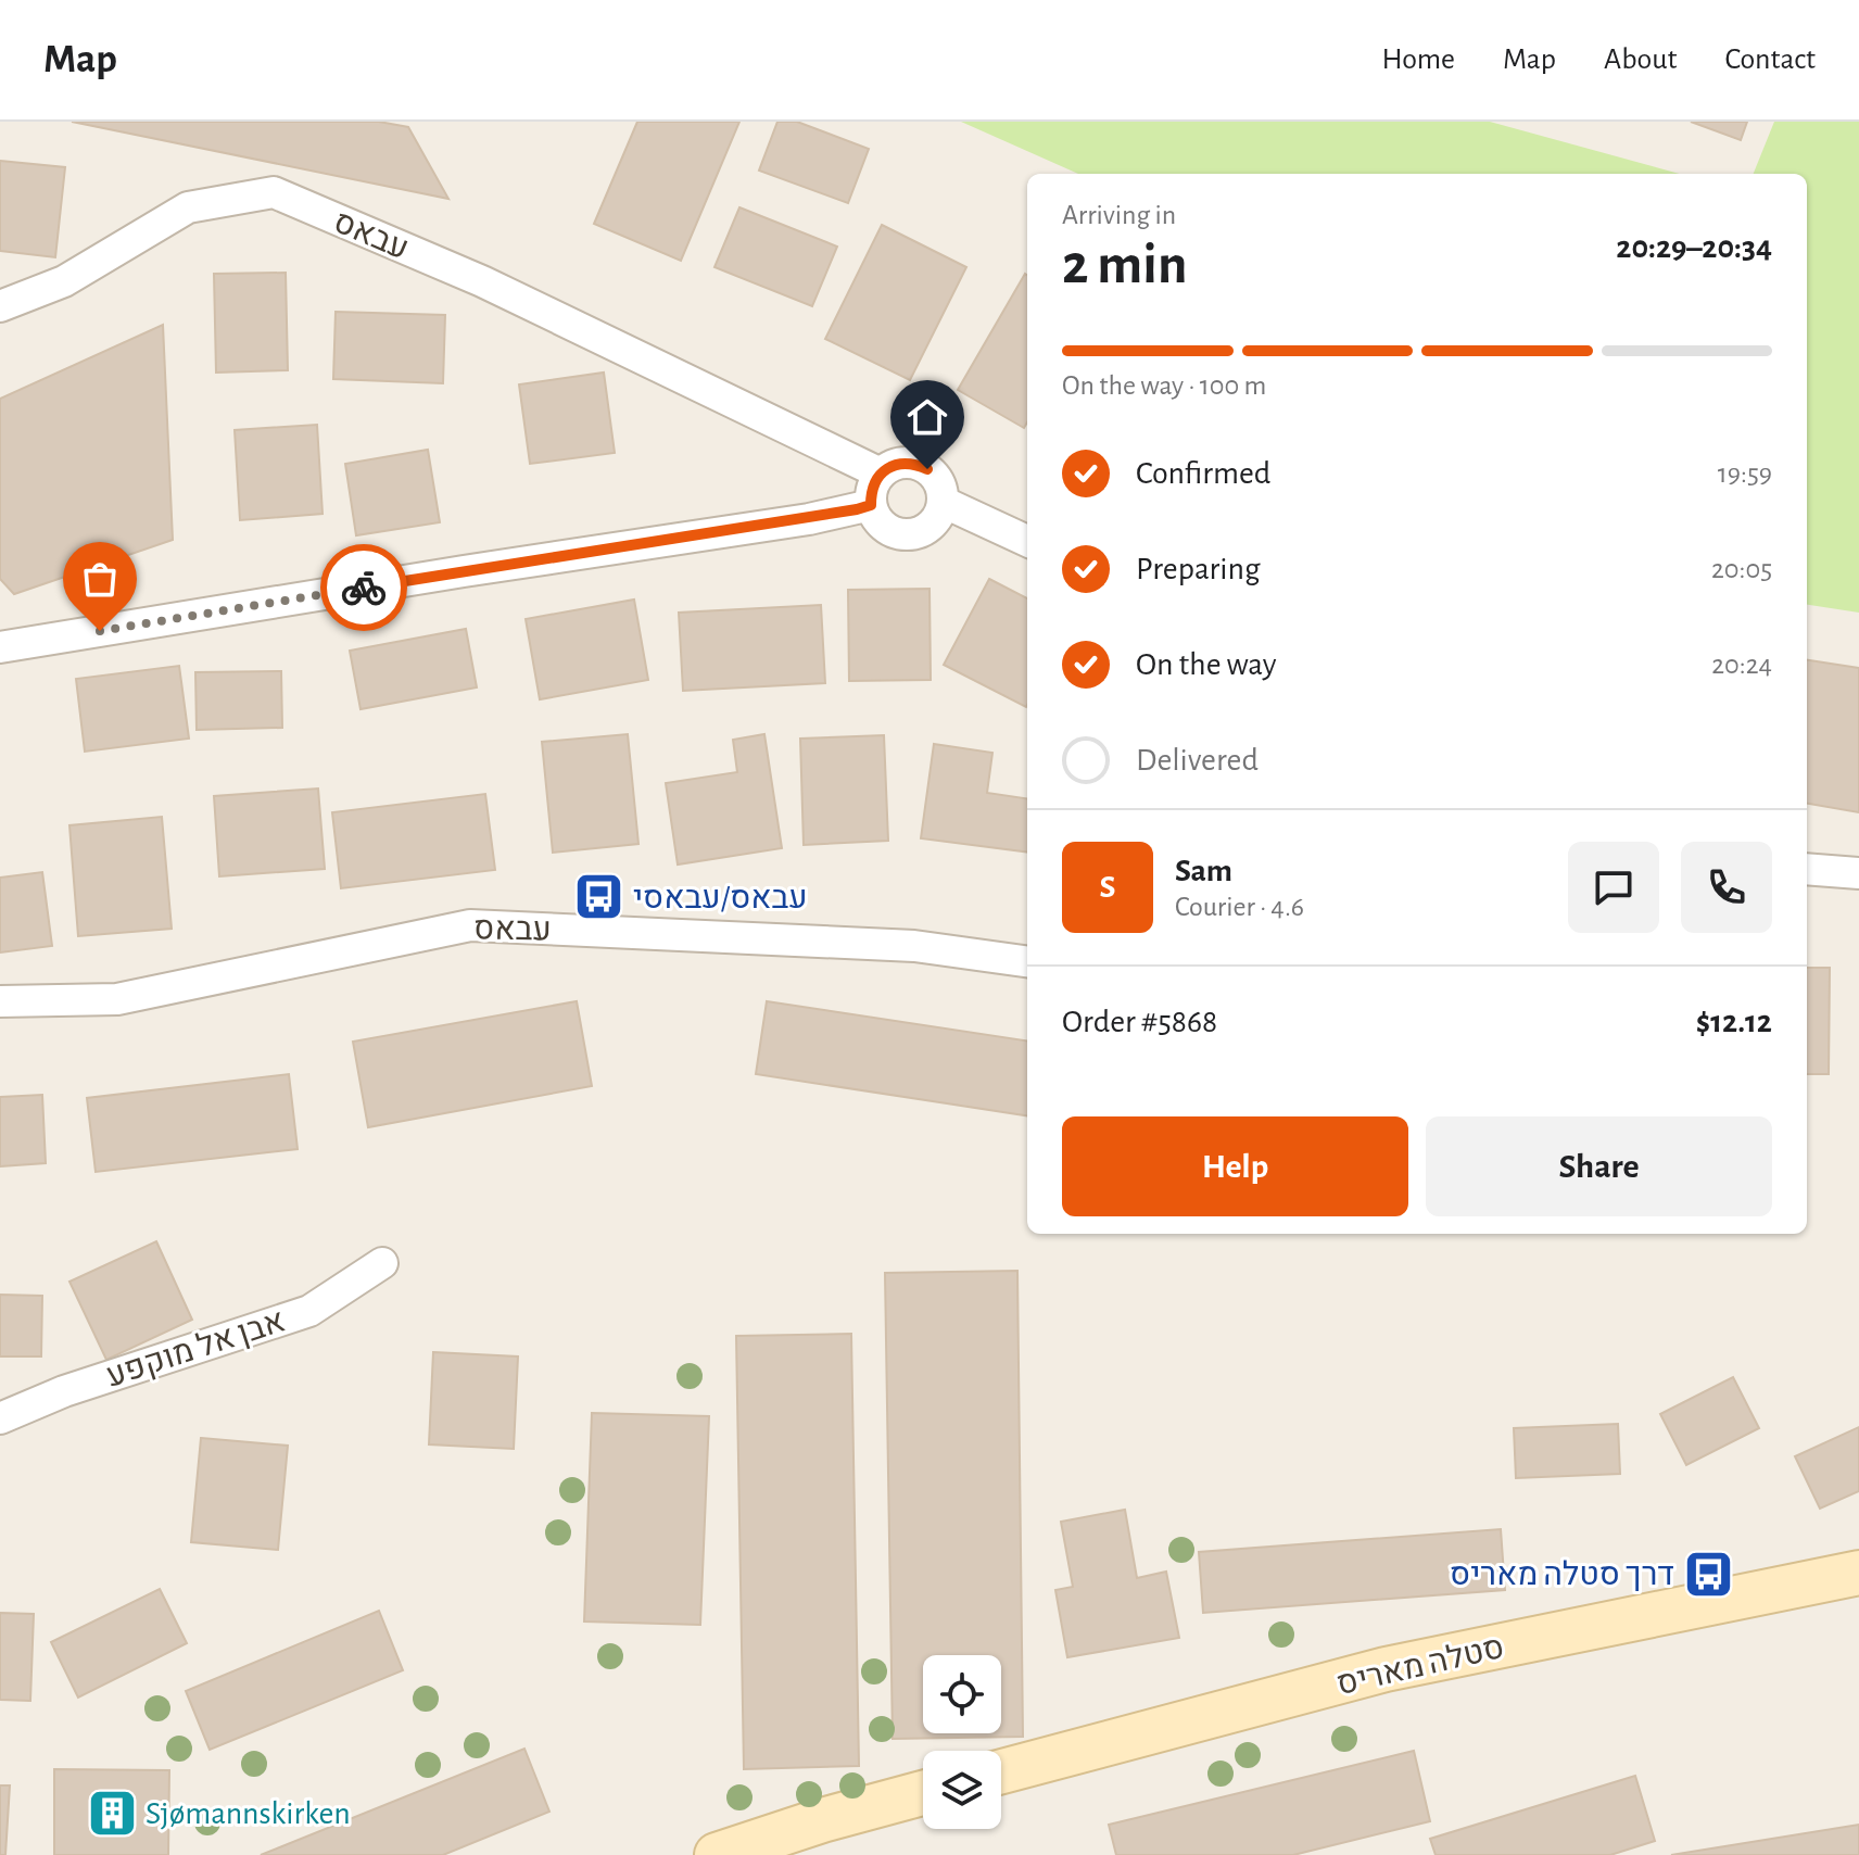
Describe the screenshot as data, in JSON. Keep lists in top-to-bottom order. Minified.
{"streets":{"street":["עבאס","אבן אל מוקפע","סטלה מאריס"]},"places":{"bus stop":["עבאס/עבאסי","דרך סטלה מאריס"],"building":["Sjømannskirken"]},"page":{"header":"Map","nav":["Home","Map","About","Contact"],"heading":["2 min","Arriving in","20:29–20:34"],"panel":["Sam","Courier · 4.6","Order #5868","$12.12"],"bar":"On the way · 100 m","list":[["Confirmed","19:59"],["Preparing","20:05"],["On the way","20:24"],"Delivered"],"round":"S","buttons":["Help","Share"]}}
